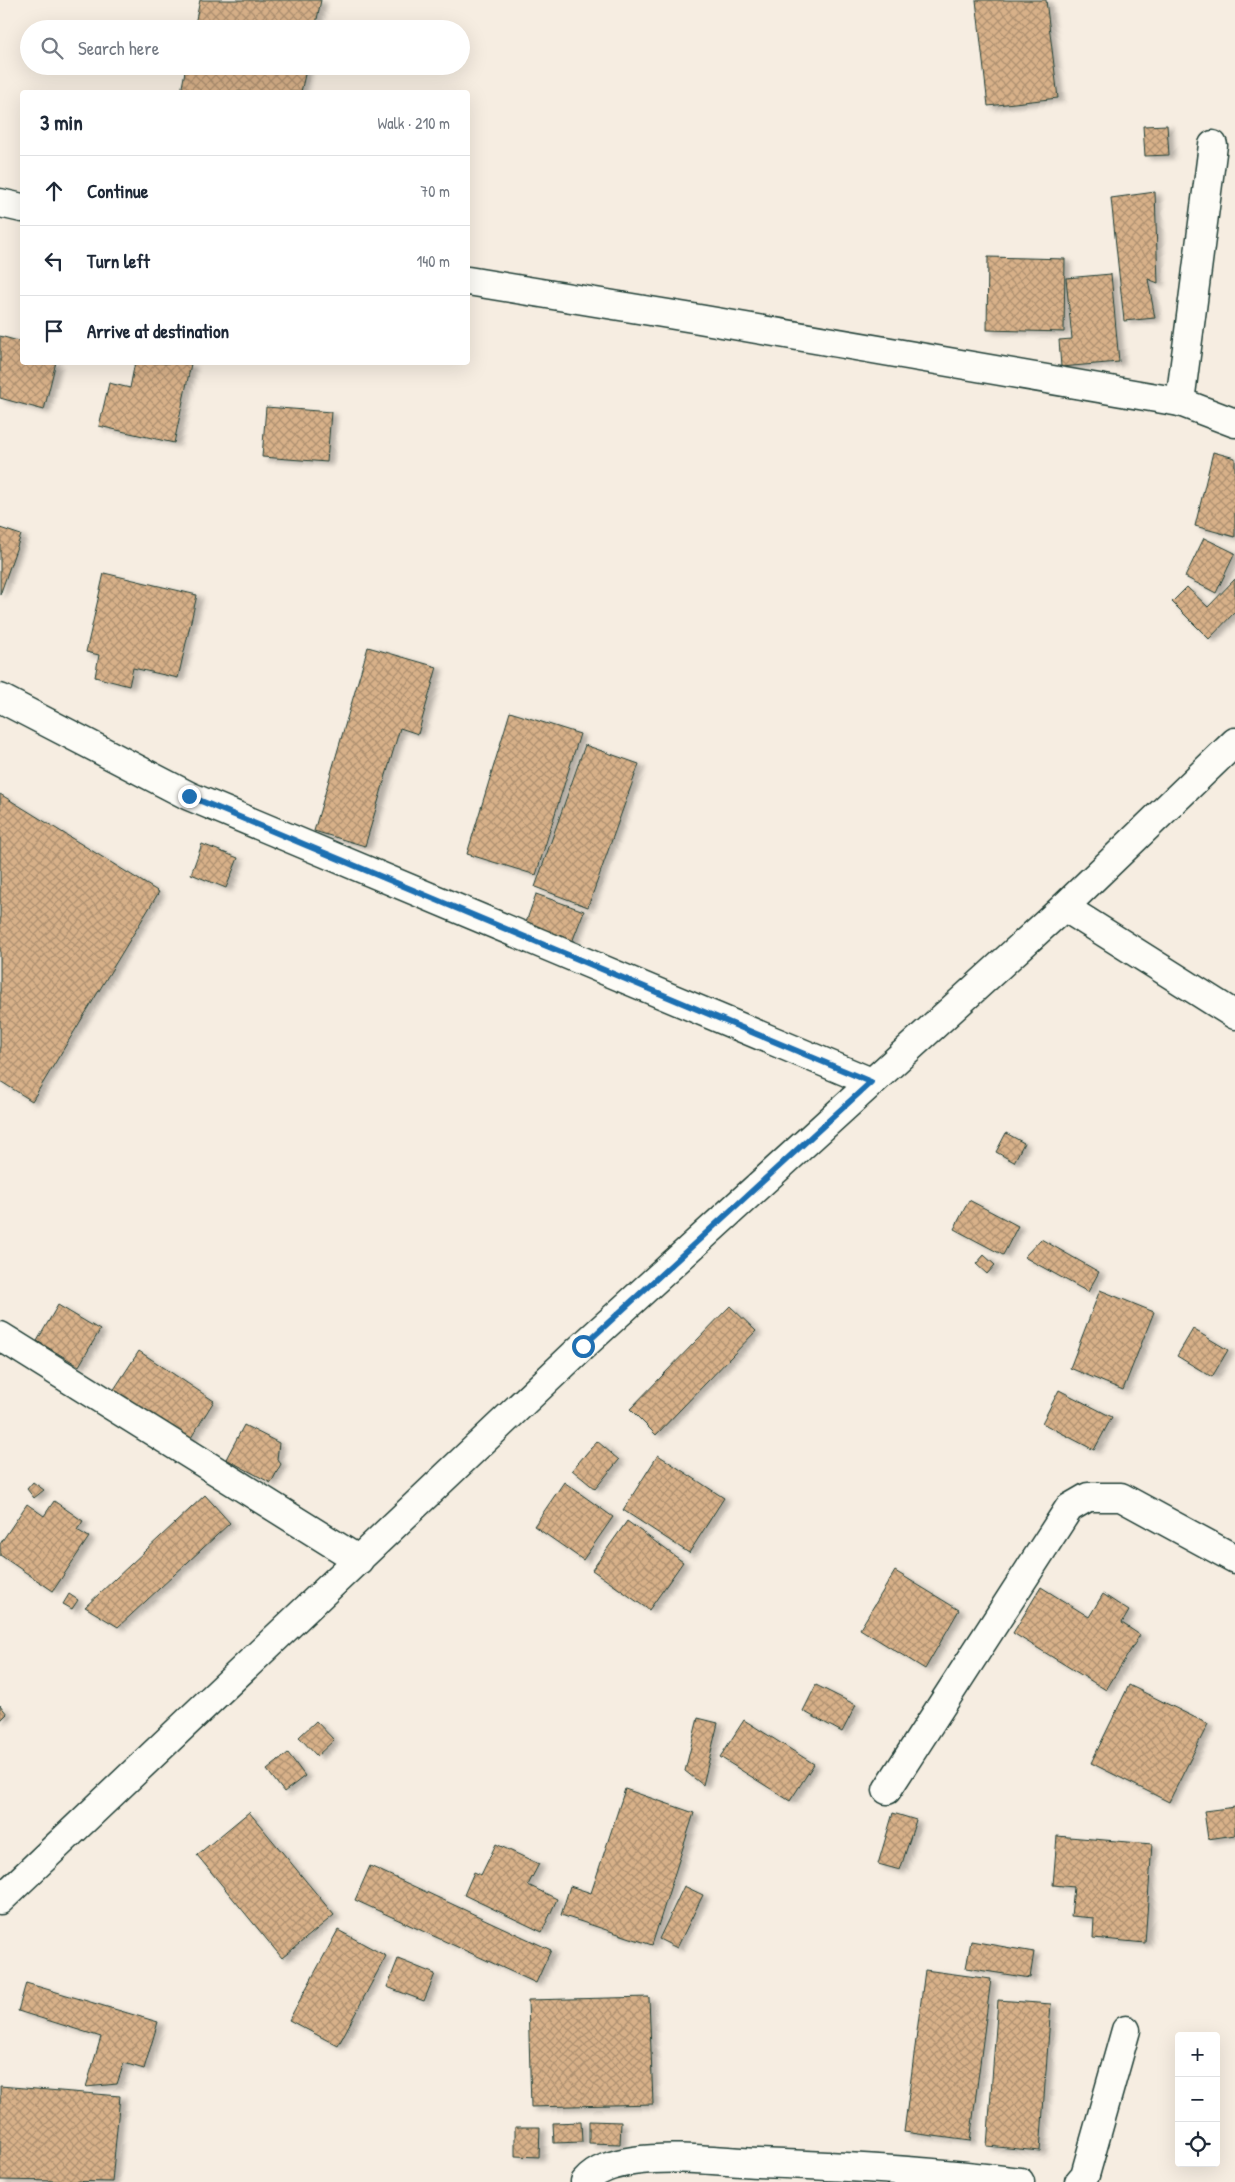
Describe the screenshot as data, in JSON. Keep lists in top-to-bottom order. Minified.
{"page":{"search":"Search here","heading":["3 min","Walk · 210 m"],"list":[["Continue","70 m"],["Turn left","140 m"],"Arrive at destination"],"map_buttons":["+","−"]}}
